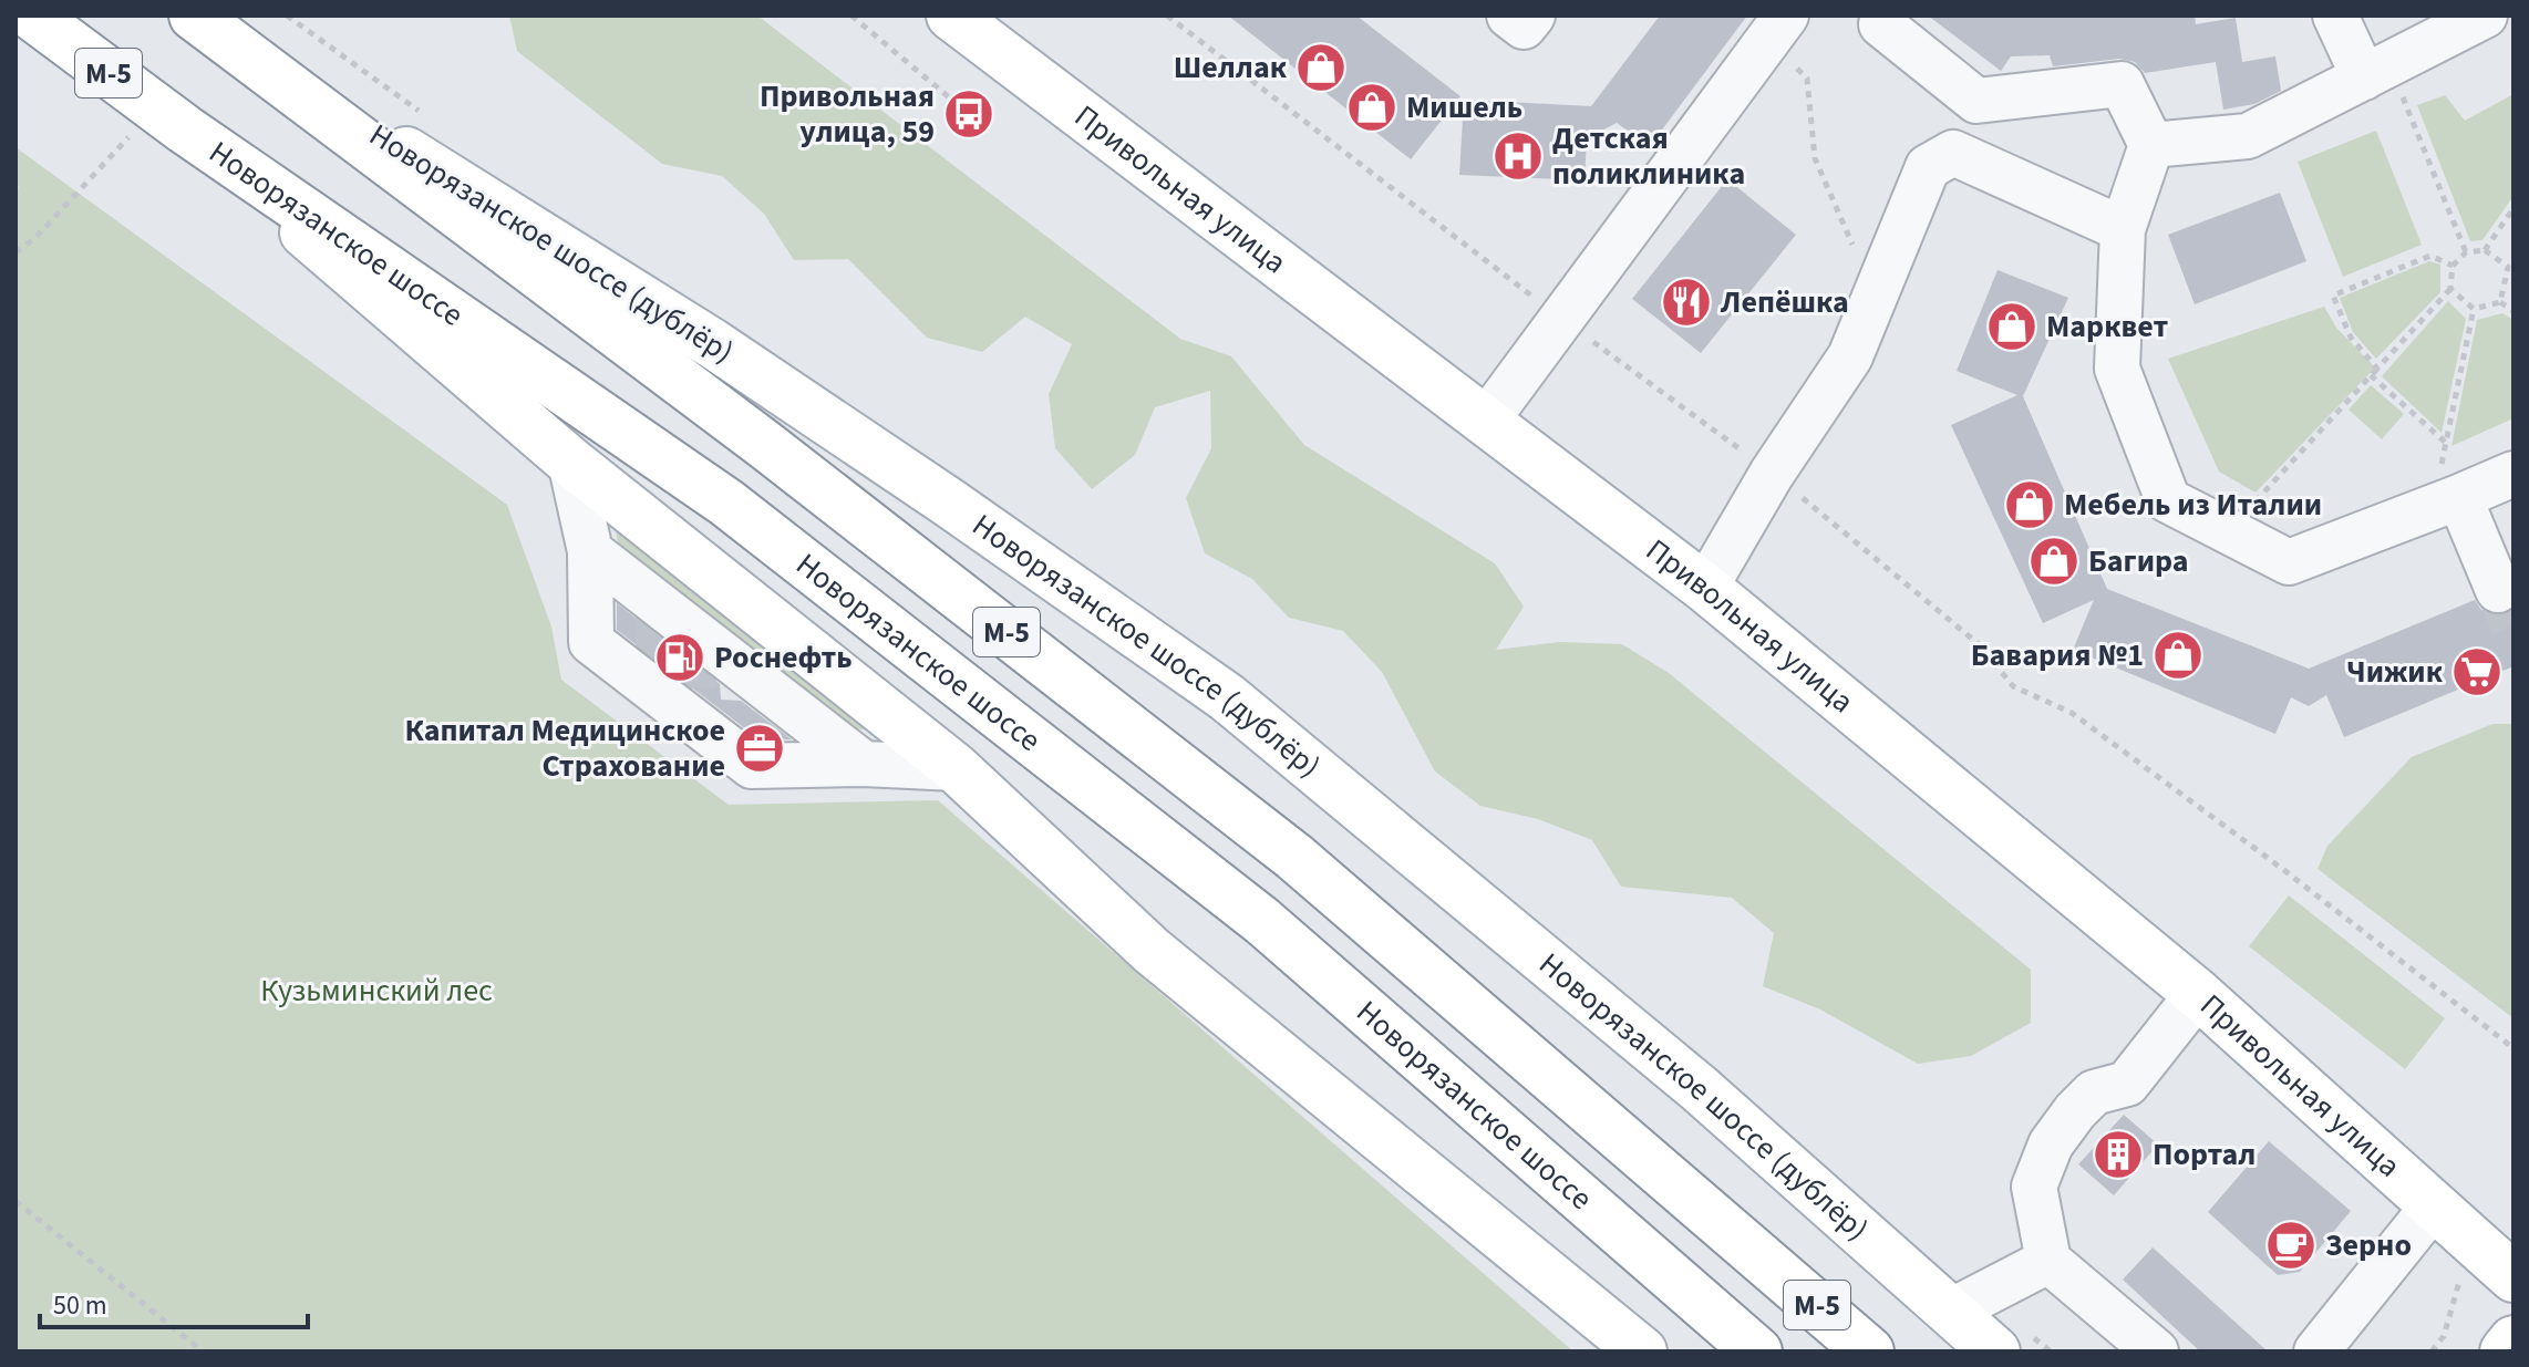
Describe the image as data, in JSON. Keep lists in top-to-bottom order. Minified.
{"streets":{"main road":["М-5","Привольная улица","Новорязанское шоссе","Новорязанское шоссе (дублёр)"]},"crossings":[["М-5","Новорязанское шоссе (дублёр)"]],"parks":["Кузьминский лес"],"places":{"shop":["Шеллак","Мишель","Марквет","Мебель из Италии","Багира","Бавария №1"],"bus stop":["Привольная улица, 59"],"hospital":["Детская поликлиника"],"restaurant":["Лепёшка"],"fuel station":["Роснефть"],"supermarket":["Чижик"],"office":["Капитал Медицинское Страхование"],"building":["Портал"],"cafe":["Зерно"]},"scale_bar":"50 m"}
